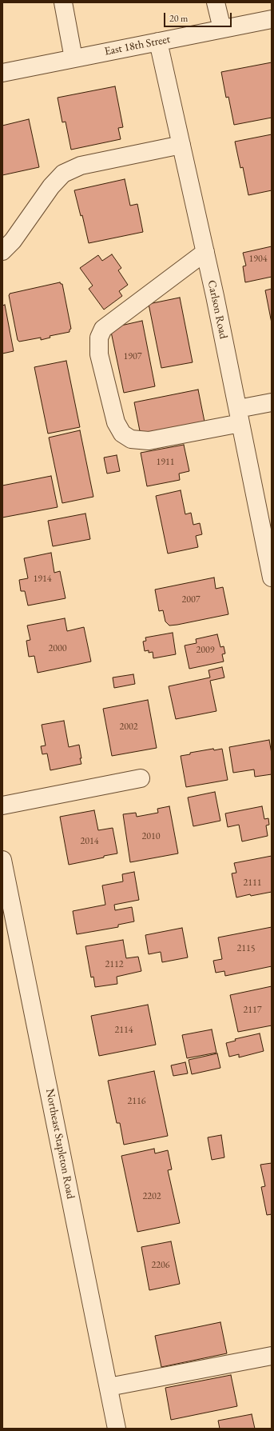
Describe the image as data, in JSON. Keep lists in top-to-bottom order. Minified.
{"streets":{"street":["East 18th Street","Carlson Road","Northeast Stapleton Road"]},"crossings":[["East 18th Street","Carlson Road"]],"house_numbers":["1904","1907","1911","1914","2007","2000","2009","2002","2010","2014","2111","2115","2112","2117","2114","2116","2202","2206"],"scale_bar":"20 m"}
